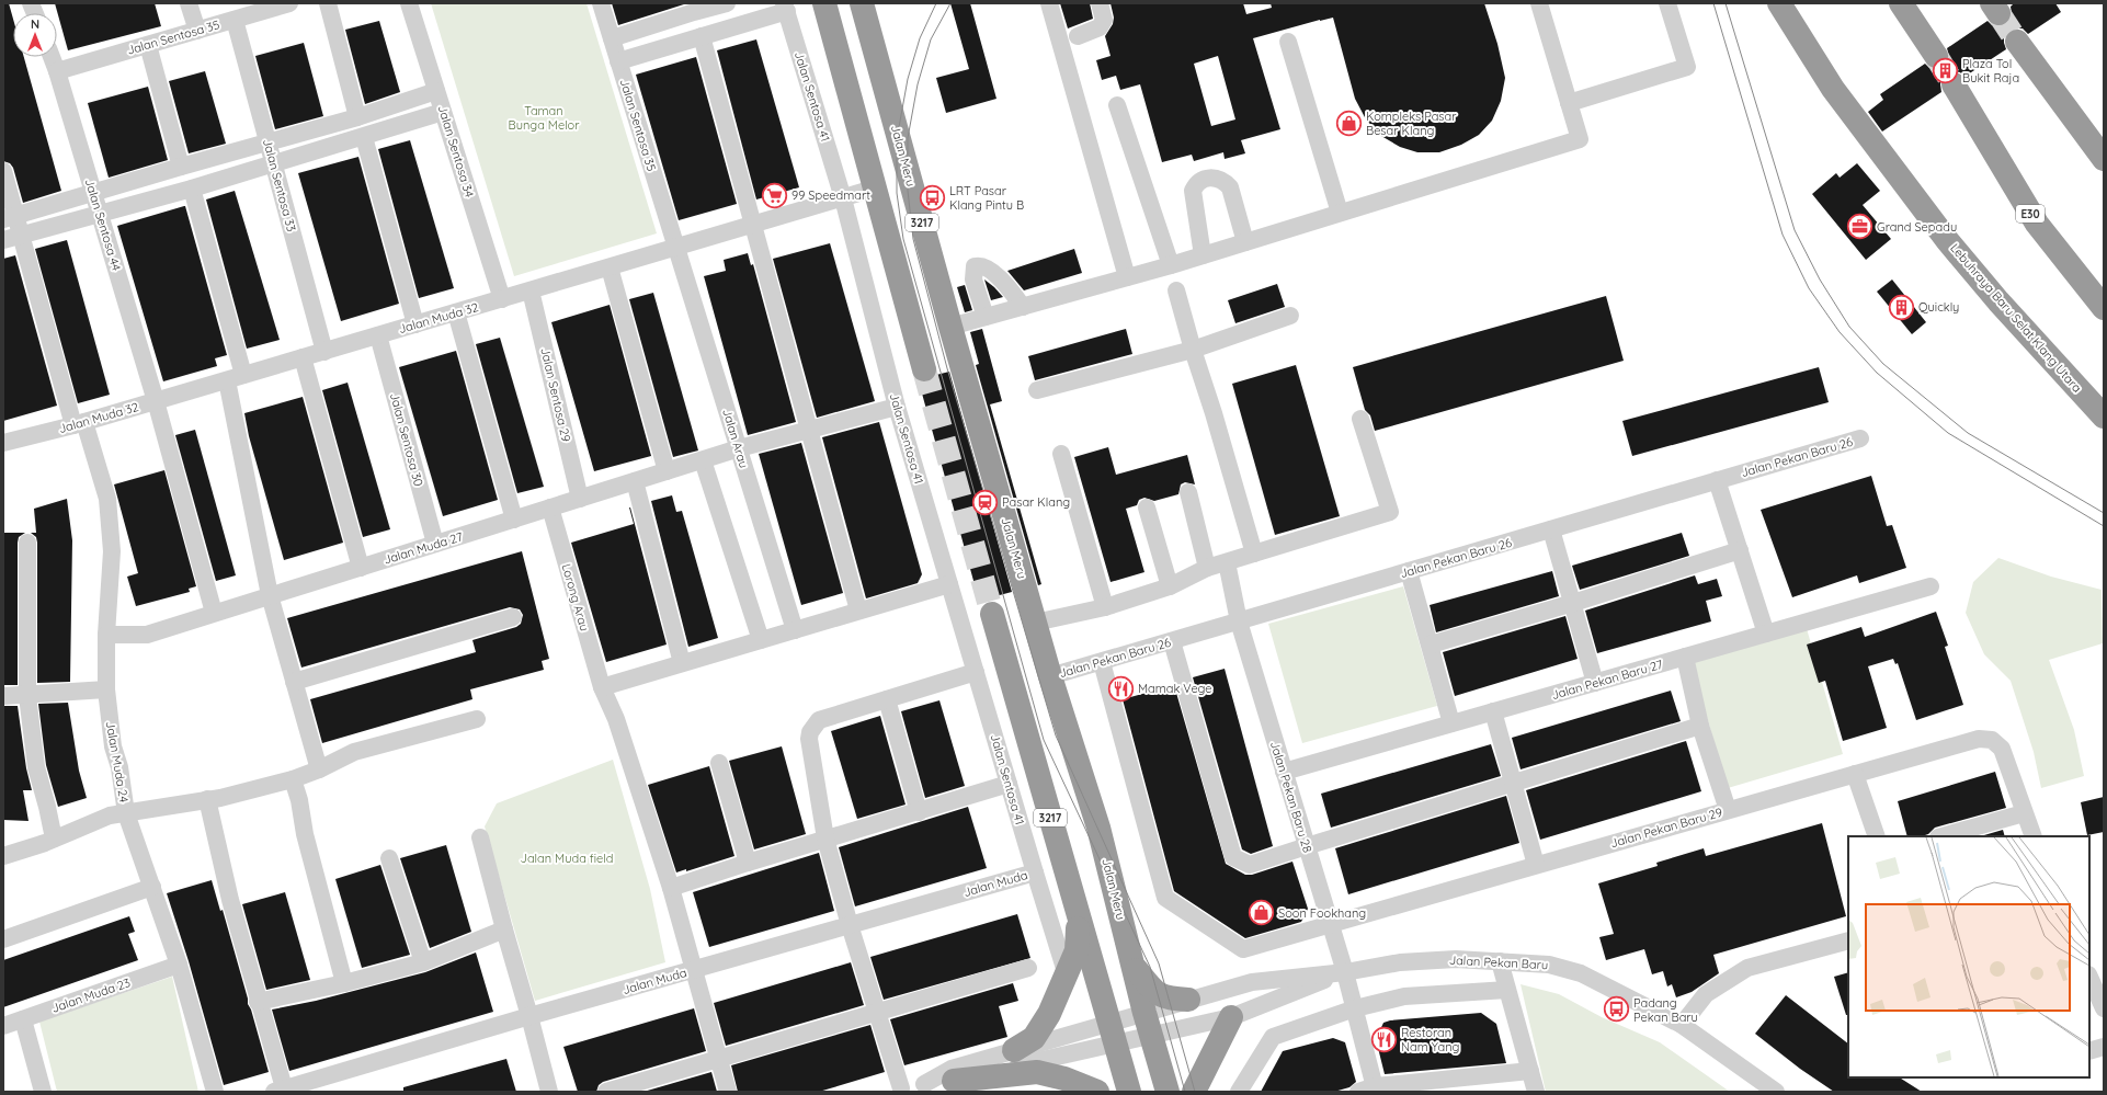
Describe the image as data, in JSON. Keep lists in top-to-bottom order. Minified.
{"streets":{"highway":["Jalan Meru","E30","3217","Lebuhraya Baru Selat Klang Utara"],"street":["Jalan Sentosa 35","Jalan Sentosa 41","Jalan Sentosa 34","Jalan Sentosa 33","Jalan Sentosa 44","Jalan Muda 32","Jalan Sentosa 29","Jalan Arau","Jalan Sentosa 30","Jalan Pekan Baru 26","Jalan Muda 27","Lorong Arau","Jalan Pekan Baru 27","Jalan Muda 24","Jalan Pekan Baru 28","Jalan Pekan Baru 29","Jalan Muda","Jalan Pekan Baru","Jalan Muda 23"]},"crossings":[["Jalan Sentosa 35","Jalan Sentosa 33"],["Jalan Sentosa 35","Jalan Sentosa 44"],["Jalan Sentosa 35","Jalan Muda 32"],["Jalan Sentosa 35","Jalan Arau"],["Jalan Sentosa 41","Jalan Muda 32"],["Jalan Sentosa 41","Jalan Muda 27"],["Jalan Sentosa 41","Jalan Muda"],["Jalan Sentosa 34","Jalan Muda 32"],["Jalan Meru","Jalan Pekan Baru 26"],["Jalan Meru","Jalan Pekan Baru"],["Jalan Sentosa 33","Jalan Muda 32"],["3217","Jalan Pekan Baru"],["Jalan Sentosa 44","Jalan Muda 32"],["Jalan Sentosa 44","Jalan Muda 27"],["Jalan Muda 32","Jalan Sentosa 29"],["Jalan Muda 32","Jalan Arau"],["Jalan Muda 32","Jalan Sentosa 30"],["Jalan Muda 32","Jalan Muda 24"],["Jalan Sentosa 29","Jalan Muda 27"],["Jalan Arau","Jalan Muda 27"],["Jalan Sentosa 30","Jalan Muda 27"],["Jalan Pekan Baru 26","Jalan Pekan Baru 28"],["Jalan Pekan Baru 26","Jalan Pekan Baru 29"],["Jalan Muda 27","Lorong Arau"],["Jalan Muda 27","Jalan Muda 24"],["Lorong Arau","Jalan Muda"],["Jalan Pekan Baru 27","Jalan Pekan Baru 28"],["Jalan Muda 24","Jalan Muda 23"],["Jalan Pekan Baru 28","Jalan Pekan Baru 29"],["Jalan Pekan Baru 28","Jalan Pekan Baru"]],"parks":["Taman Bunga Melor","Jalan Muda field"],"places":{"building":["Plaza Tol Bukit Raja","Quickly"],"shop":["Kompleks Pasar Besar Klang","Soon Fookhang"],"supermarket":["99 Speedmart"],"bus stop":["LRT Pasar Klang Pintu B","Padang Pekan Baru"],"office":["Grand Sepadu"],"station":["Pasar Klang"],"restaurant":["Mamak Vege","Restoran Nam Yang"]},"north":"top"}
